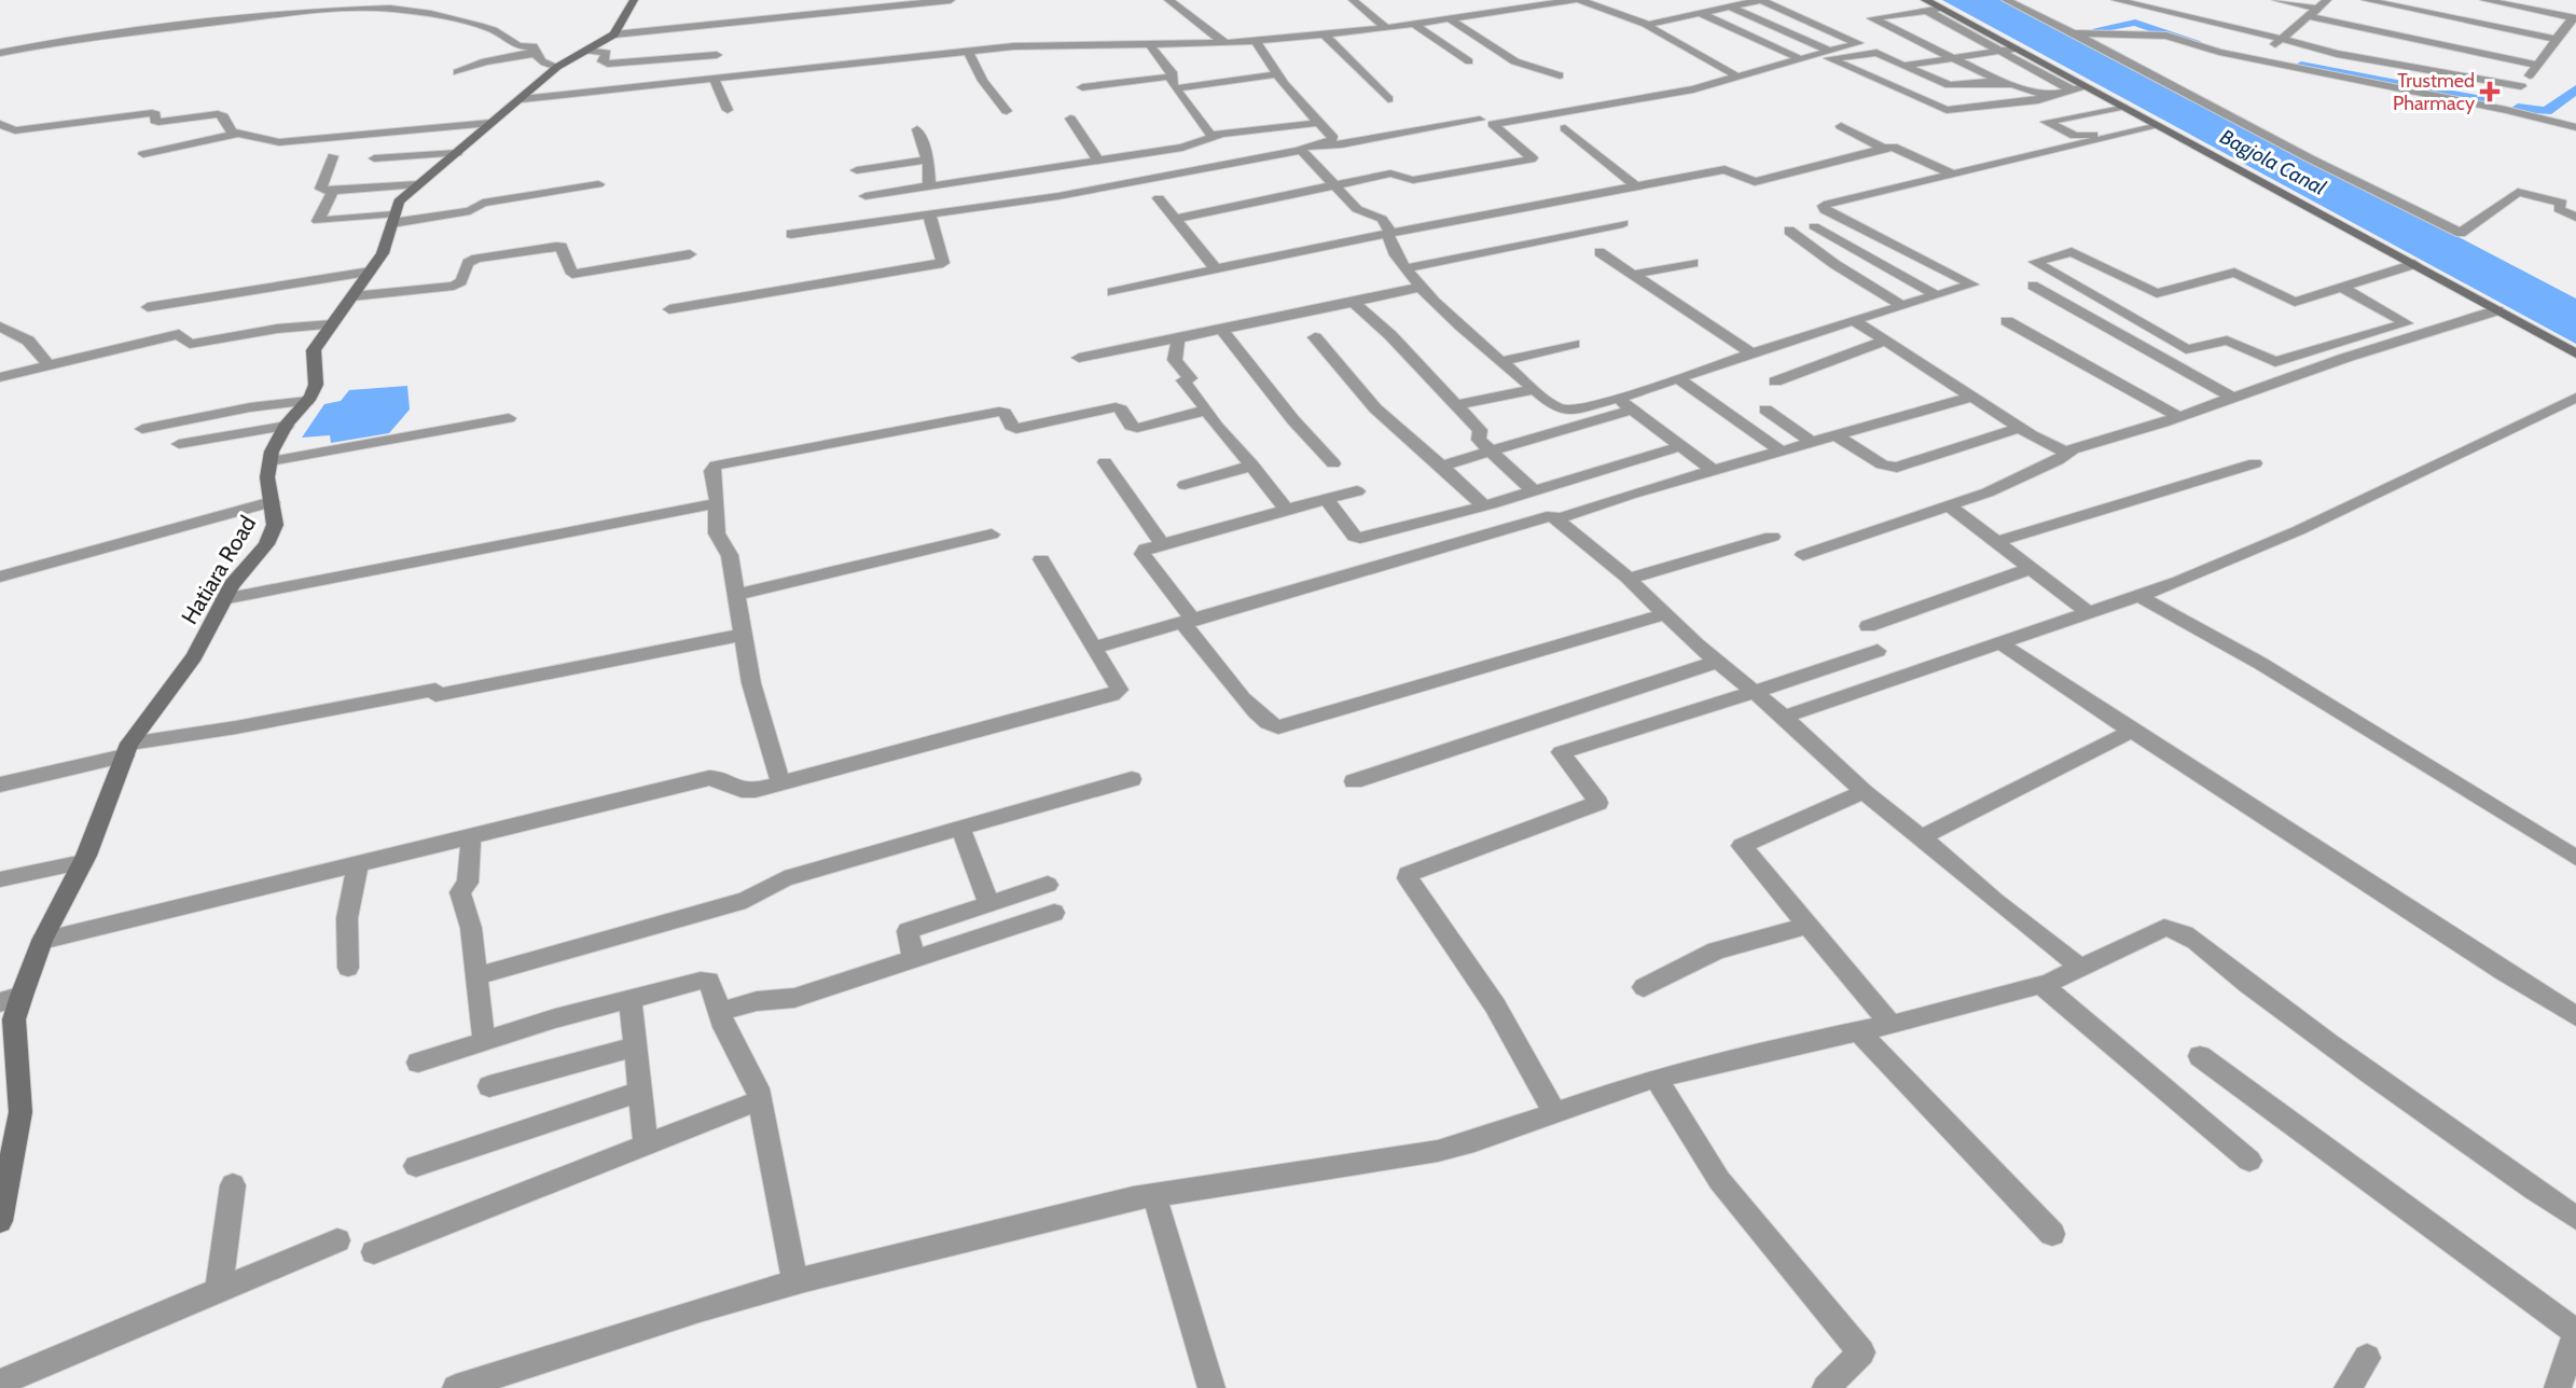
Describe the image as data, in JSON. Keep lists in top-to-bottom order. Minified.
{"streets":{"street":["Hatiara Road"]},"water":["Bagjola Canal"],"places":{"health":["Trustmed Pharmacy"]}}
